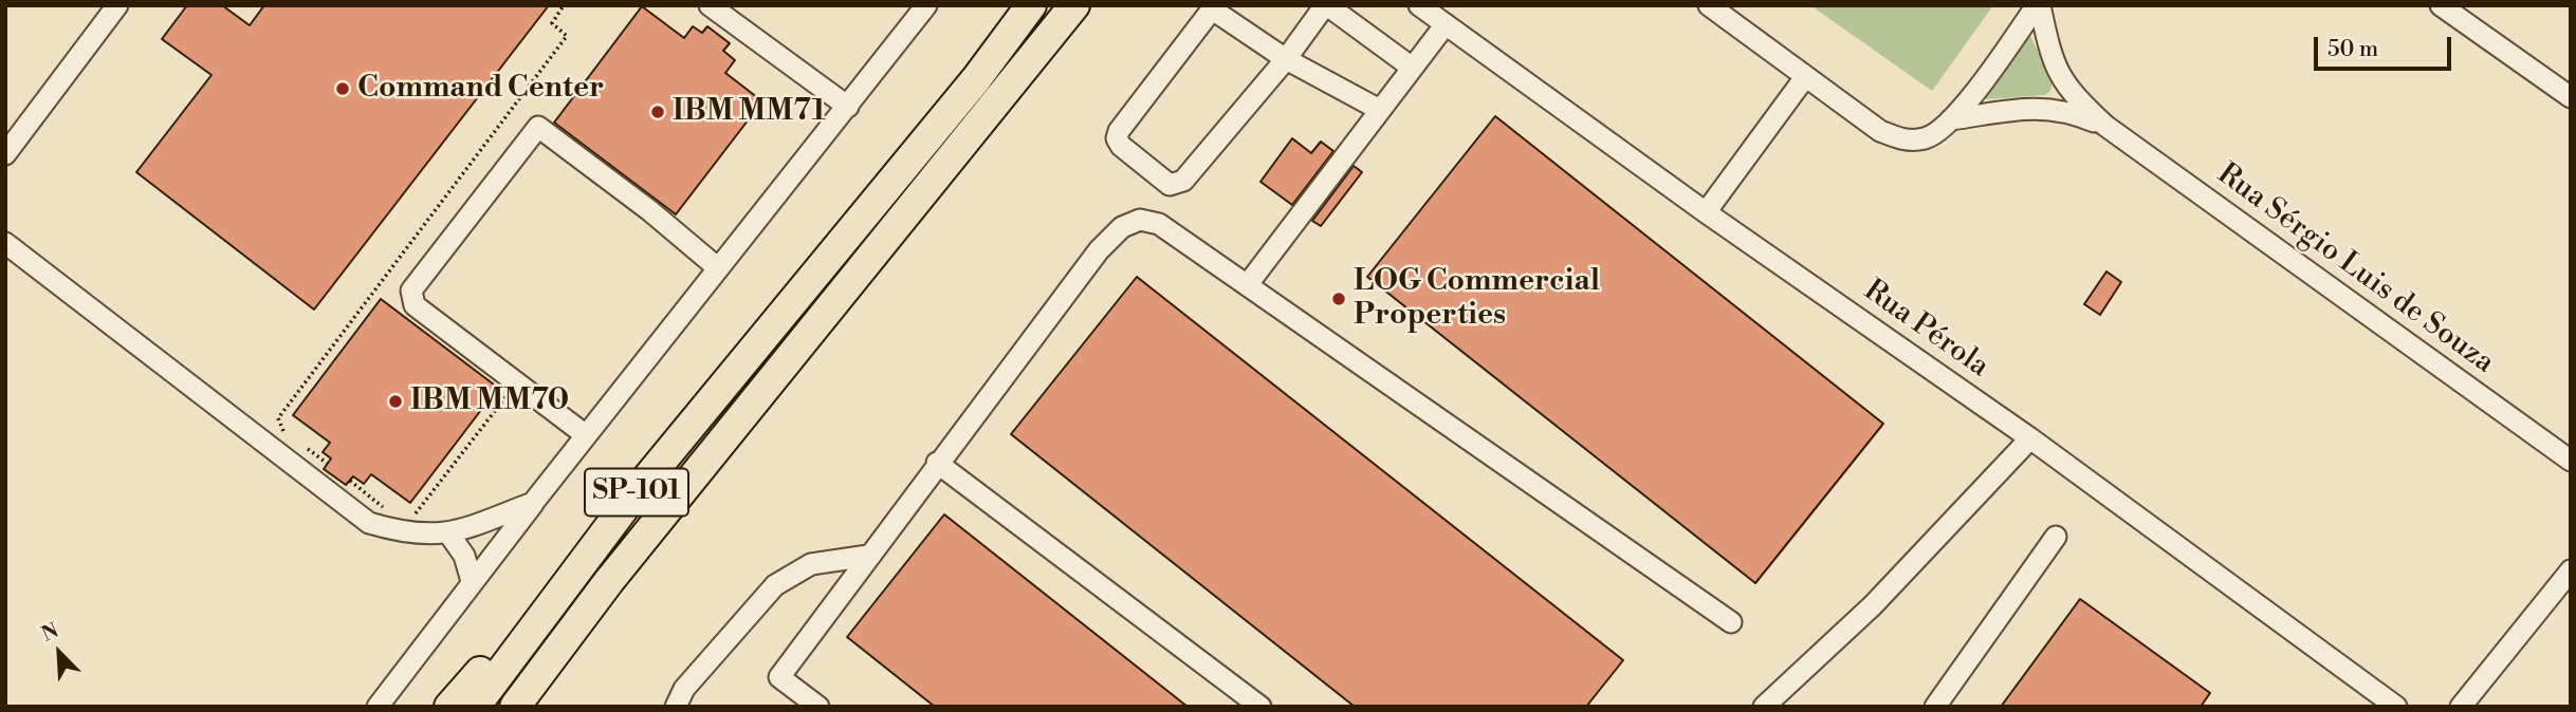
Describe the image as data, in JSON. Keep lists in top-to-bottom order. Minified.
{"streets":{"highway":["SP-101"],"street":["Rua Sérgio Luis de Souza","Rua Pérola"]},"places":["Command Center","IBM MM71","LOG Commercial Properties","IBM MM70"],"scale_bar":"50 m","north":"top left"}
